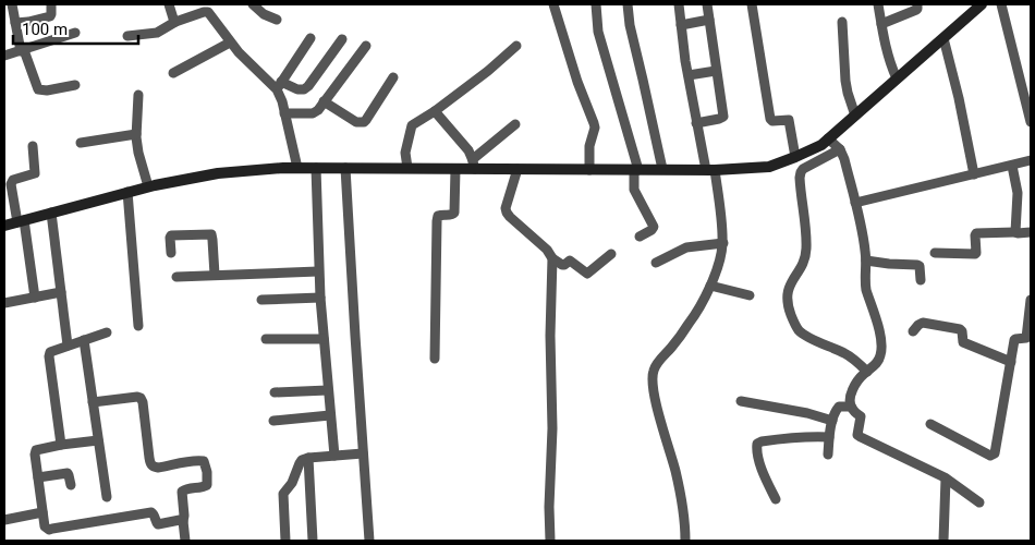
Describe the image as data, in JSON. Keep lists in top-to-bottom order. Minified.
{"scale_bar":"100 m"}
